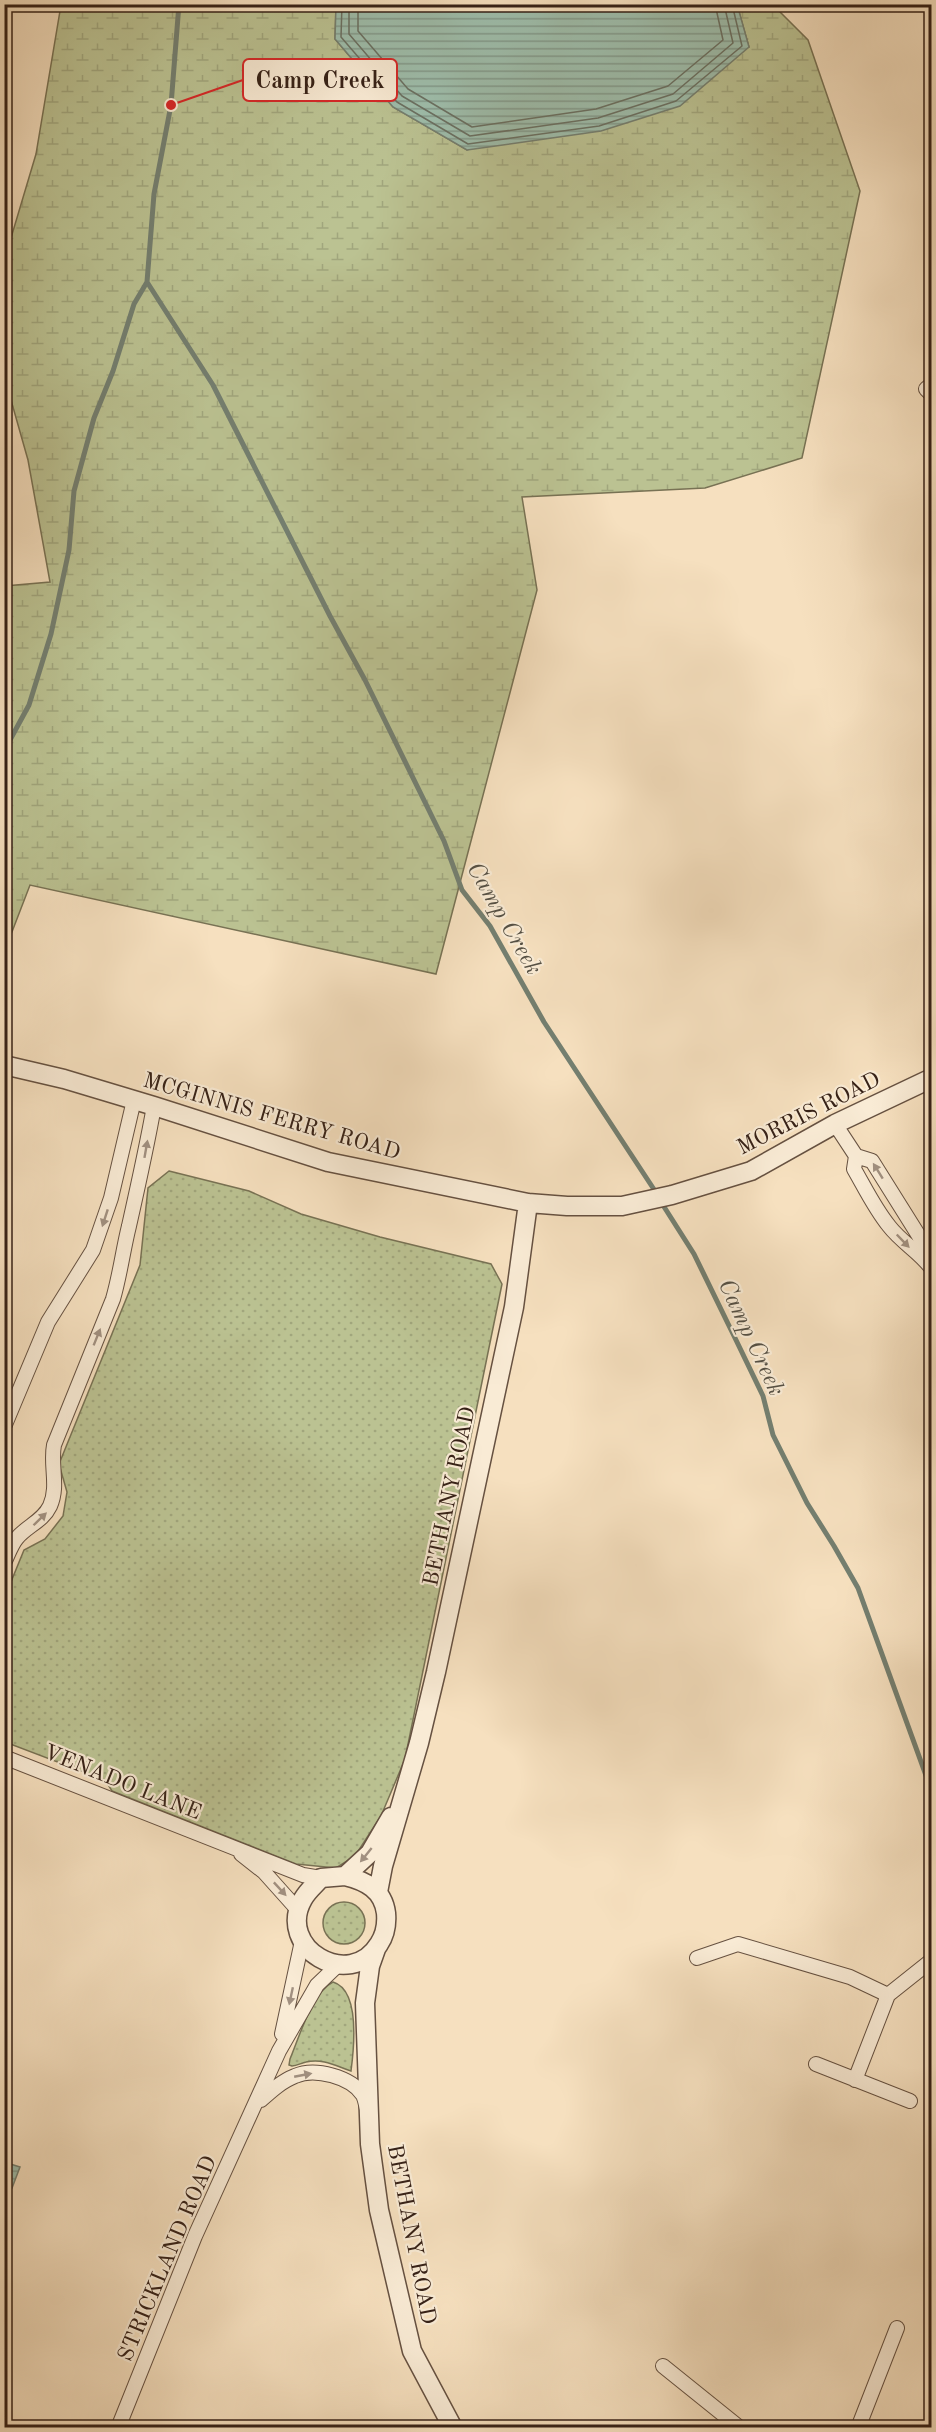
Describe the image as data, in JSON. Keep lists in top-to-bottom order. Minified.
{"streets":{"street":["MORRIS ROAD","MCGINNIS FERRY ROAD","BETHANY ROAD","VENADO LANE","STRICKLAND ROAD"]},"crossings":[["MORRIS ROAD","MCGINNIS FERRY ROAD"],["MORRIS ROAD","BETHANY ROAD"],["MCGINNIS FERRY ROAD","BETHANY ROAD"],["BETHANY ROAD","VENADO LANE"],["BETHANY ROAD","STRICKLAND ROAD"],["VENADO LANE","STRICKLAND ROAD"]],"water":["Camp Creek"],"places":["Camp Creek"]}
